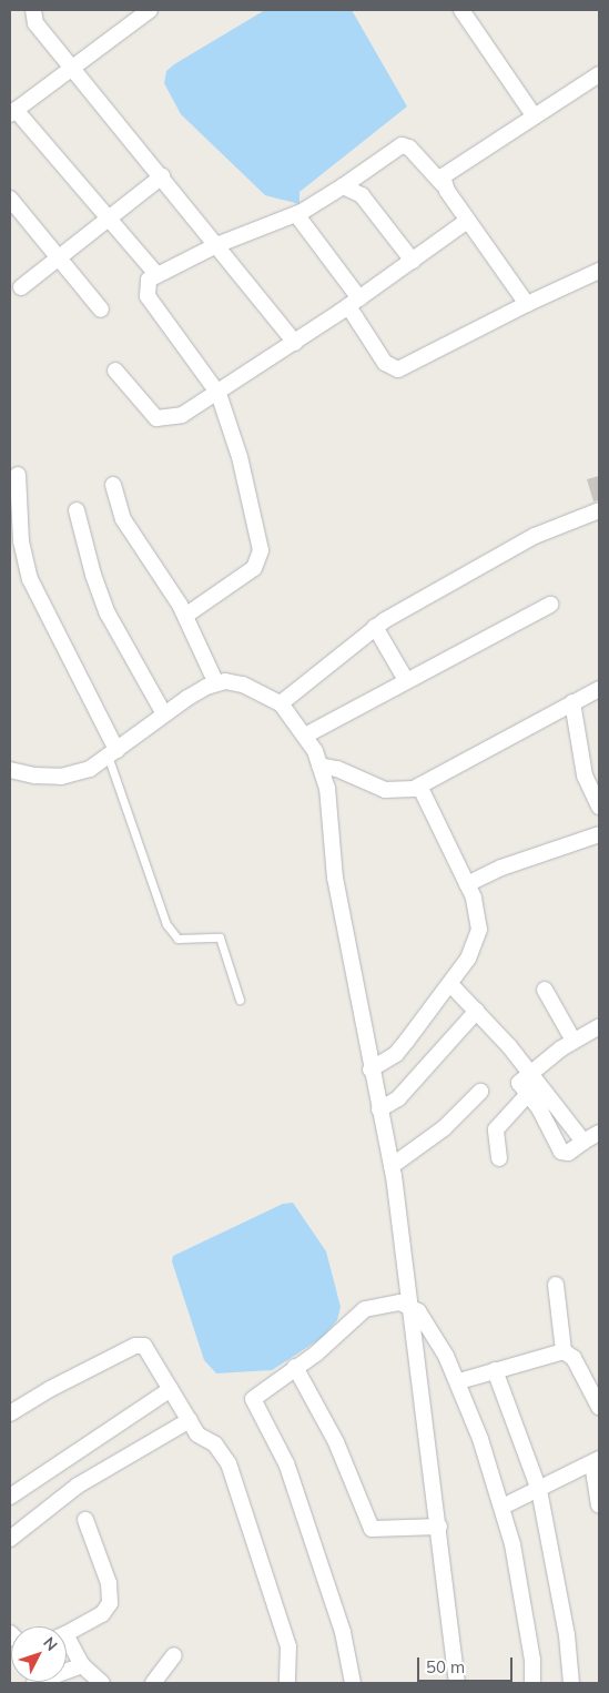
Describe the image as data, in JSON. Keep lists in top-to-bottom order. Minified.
{"scale_bar":"50 m","north":"top right"}
